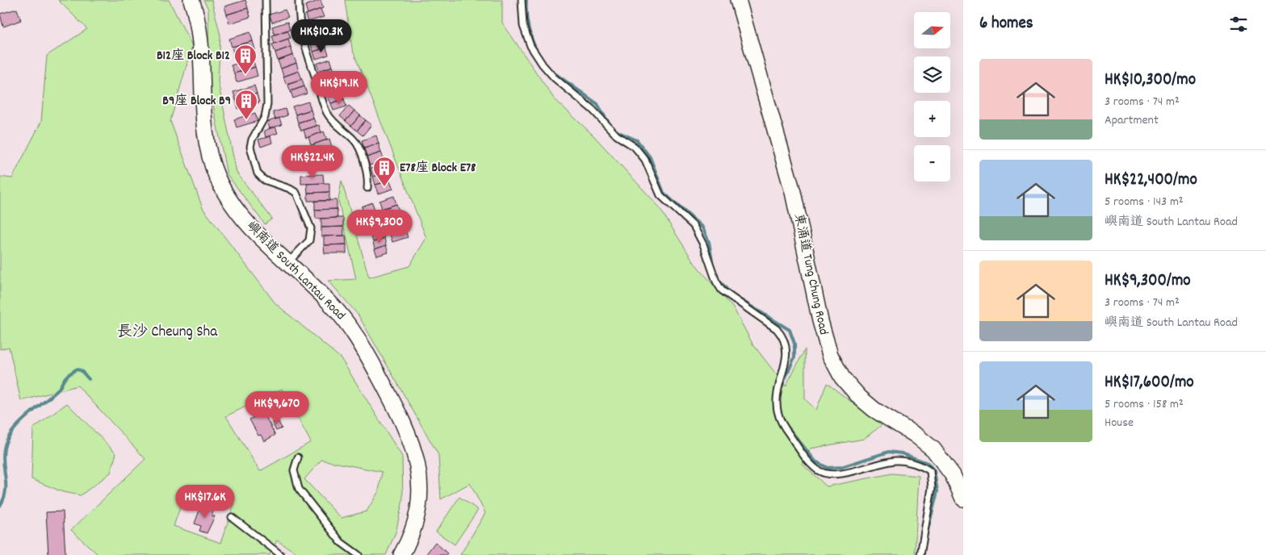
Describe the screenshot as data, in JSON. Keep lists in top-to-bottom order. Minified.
{"streets":{"main road":["嶼南道 South Lantau Road","東涌道 Tung Chung Road"]},"districts":["長沙 Cheung Sha"],"places":{"building":["B12座 Block B12","B9座 Block B9","E78座 Block E78"]},"north":"right","page":{"heading":"6 homes","map_buttons":["+","−"],"price":["HK$10.3K","HK$19.1K","HK$22.4K","HK$9,300","HK$9,670","HK$17.6K"],"list":[{"name":"HK$10,300/mo","note":"3 rooms · 74 m² · Apartment"},{"name":"HK$22,400/mo","note":"5 rooms · 143 m² · 嶼南道 South Lantau Road"},{"name":"HK$9,300/mo","note":"3 rooms · 74 m² · 嶼南道 South Lantau Road"},{"name":"HK$17,600/mo","note":"5 rooms · 158 m² · House"}]}}
